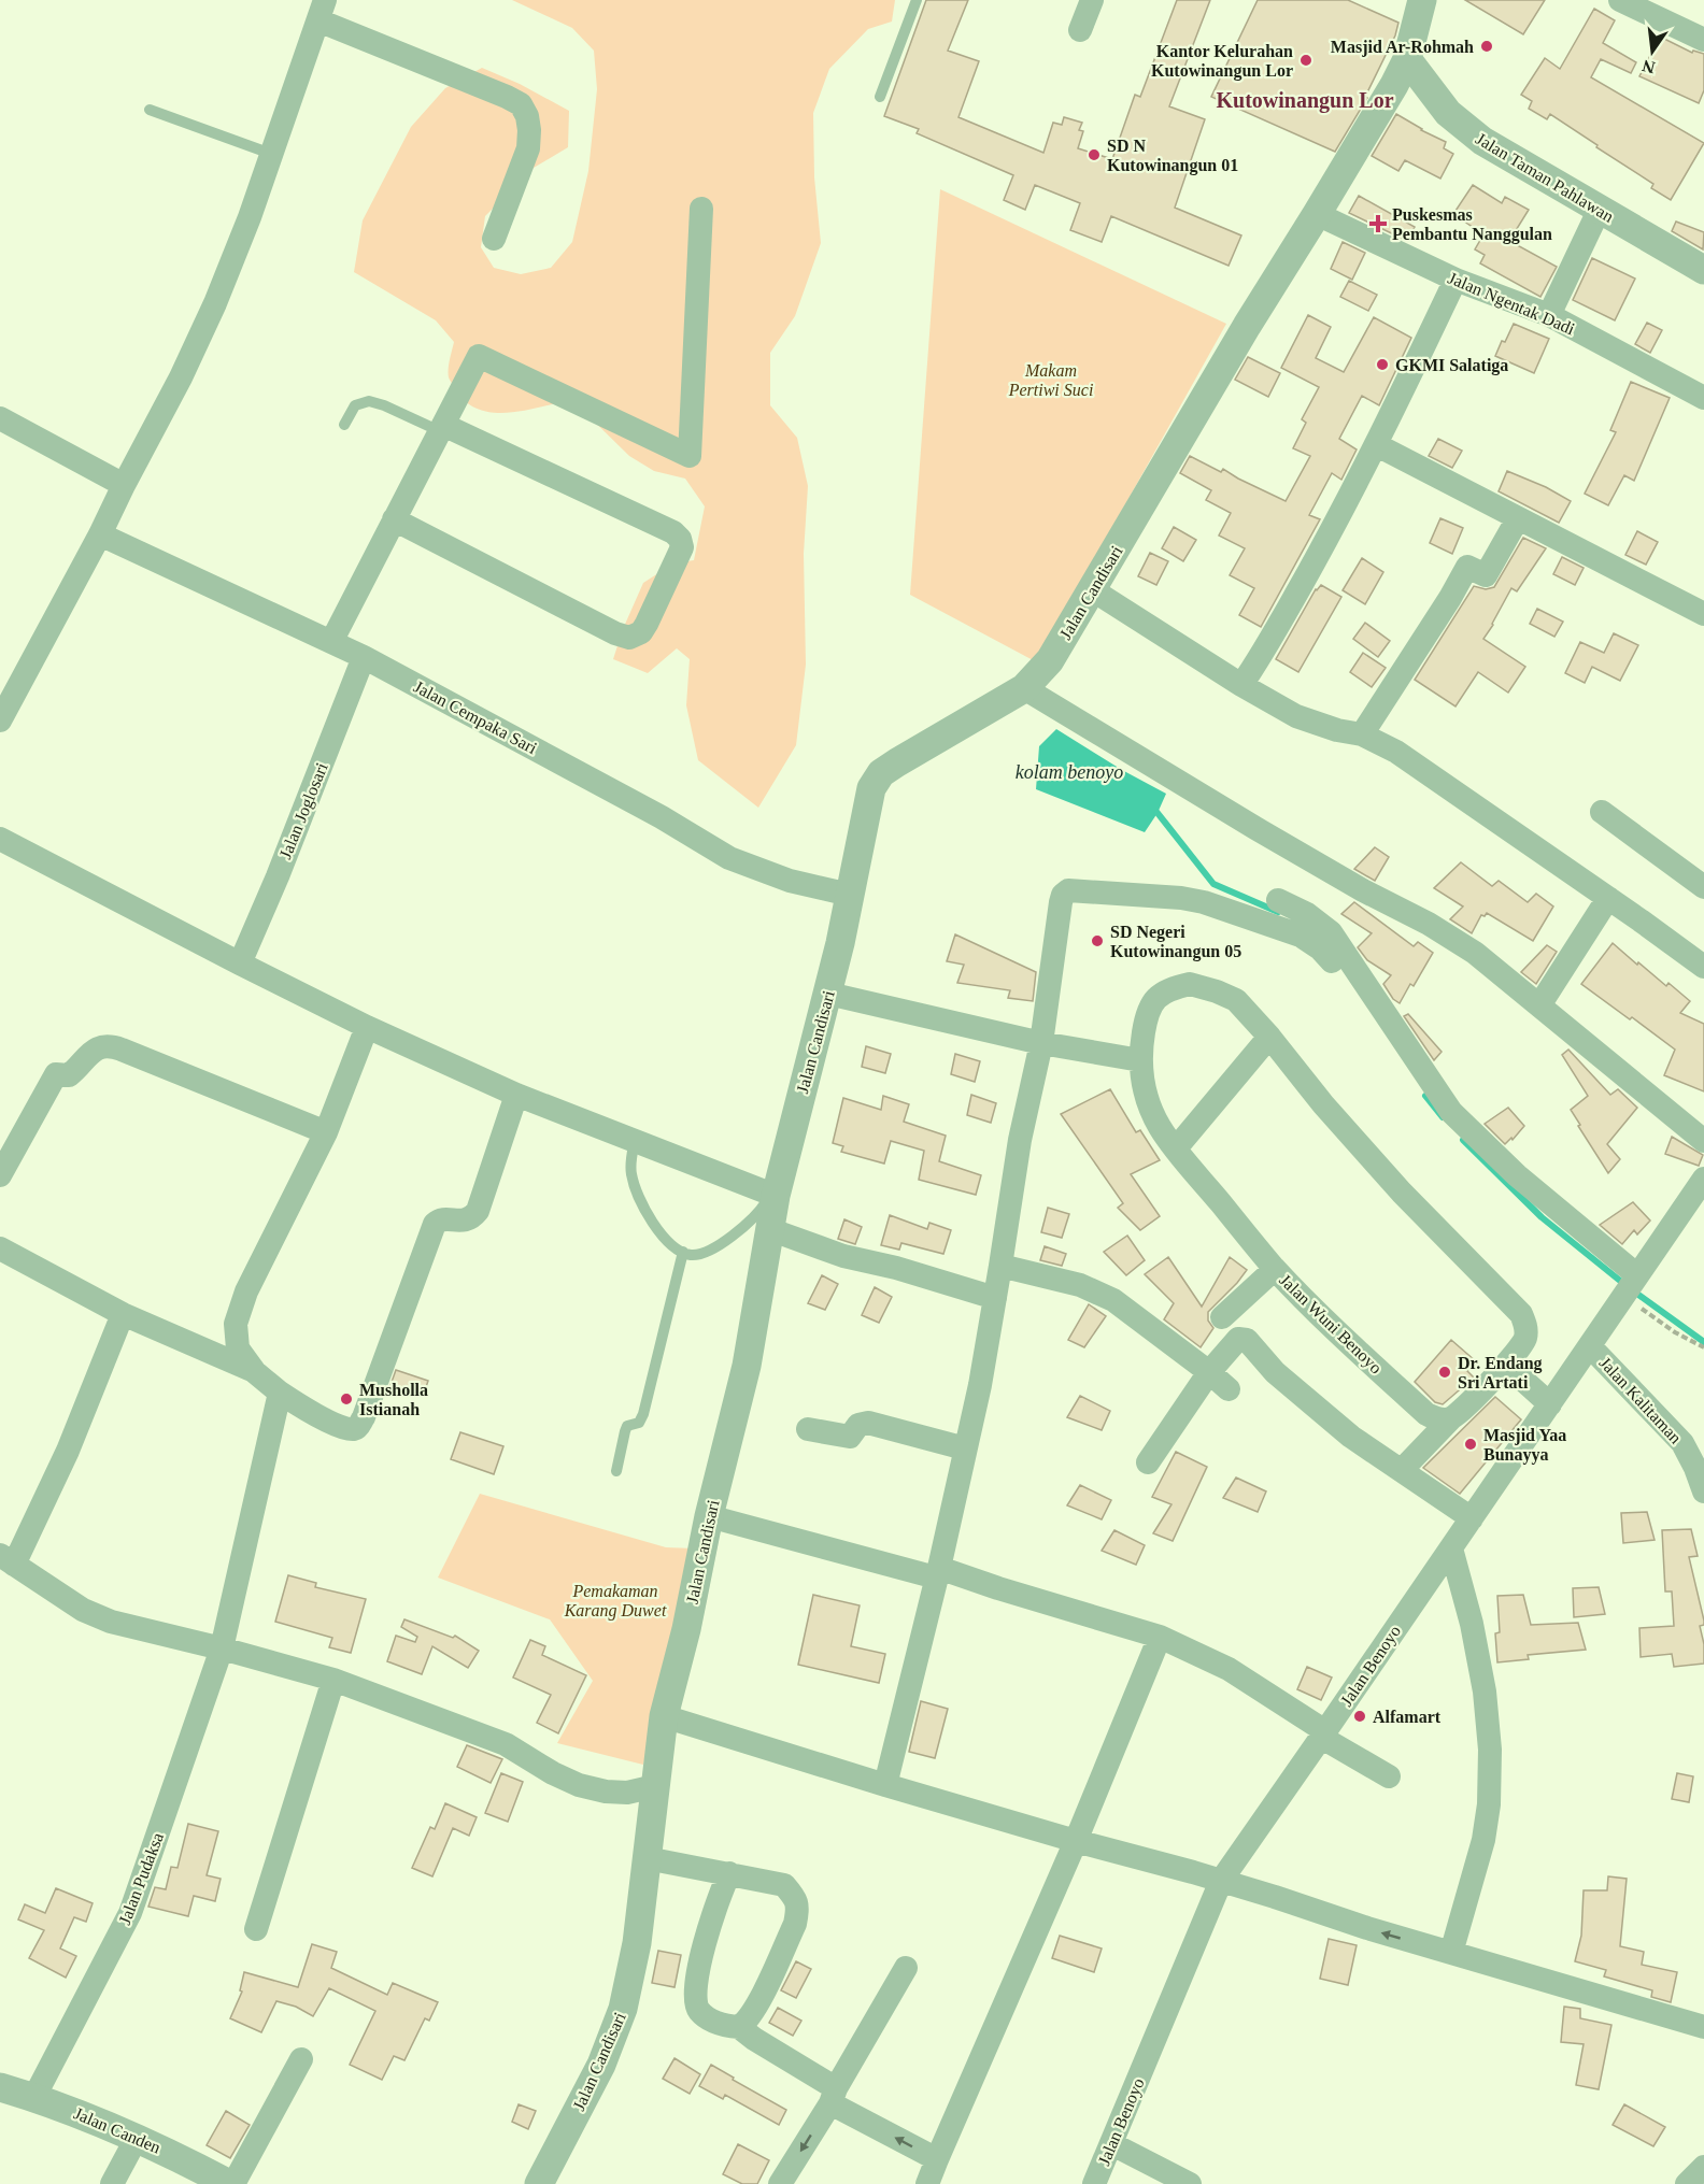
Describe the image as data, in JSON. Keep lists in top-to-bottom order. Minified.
{"streets":{"street":["Jalan Taman Pahlawan","Jalan Ngentak Dadi","Jalan Candisari","Jalan Cempaka Sari","Jalan Joglosari","Jalan Wuni Benoyo","Jalan Kalitaman","Jalan Benoyo","Jalan Pudaksa","Jalan Canden"]},"crossings":[["Jalan Taman Pahlawan","Jalan Candisari"],["Jalan Ngentak Dadi","Jalan Candisari"],["Jalan Candisari","Jalan Cempaka Sari"],["Jalan Cempaka Sari","Jalan Joglosari"],["Jalan Kalitaman","Jalan Benoyo"],["Jalan Pudaksa","Jalan Canden"]],"districts":["Kutowinangun Lor"],"water":["kolam benoyo"],"parks":["Makam Pertiwi Suci","Pemakaman Karang Duwet"],"places":{"other":["Masjid Ar-Rohmah","Kantor Kelurahan Kutowinangun Lor","SD N Kutowinangun 01","GKMI Salatiga","SD Negeri Kutowinangun 05","Dr. Endang Sri Artati","Musholla Istianah","Masjid Yaa Bunayya","Alfamart"],"health":["Puskesmas Pembantu Nanggulan"]},"north":"bottom"}
